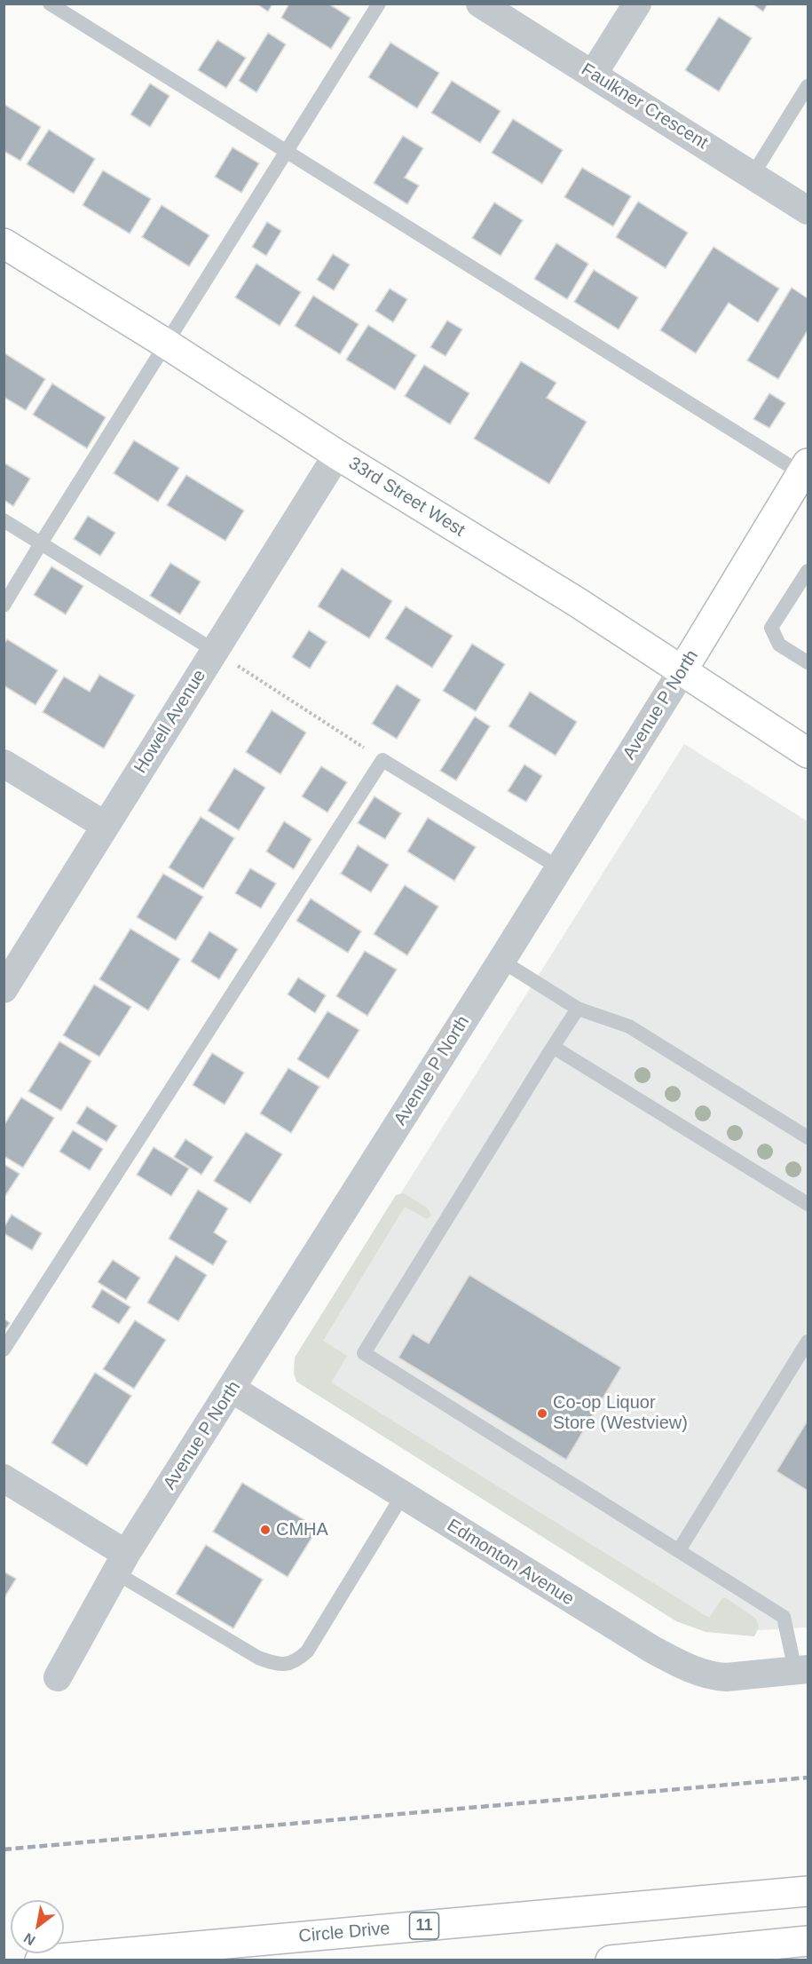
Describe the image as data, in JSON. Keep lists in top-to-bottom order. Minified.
{"streets":{"main road":["33rd Street West","Avenue P North","11","Circle Drive"],"street":["Faulkner Crescent","Howell Avenue","Edmonton Avenue"]},"crossings":[["33rd Street West","Avenue P North"],["33rd Street West","Howell Avenue"],["Avenue P North","Edmonton Avenue"]],"places":["Co-op Liquor Store (Westview)","CMHA"],"north":"bottom left"}
